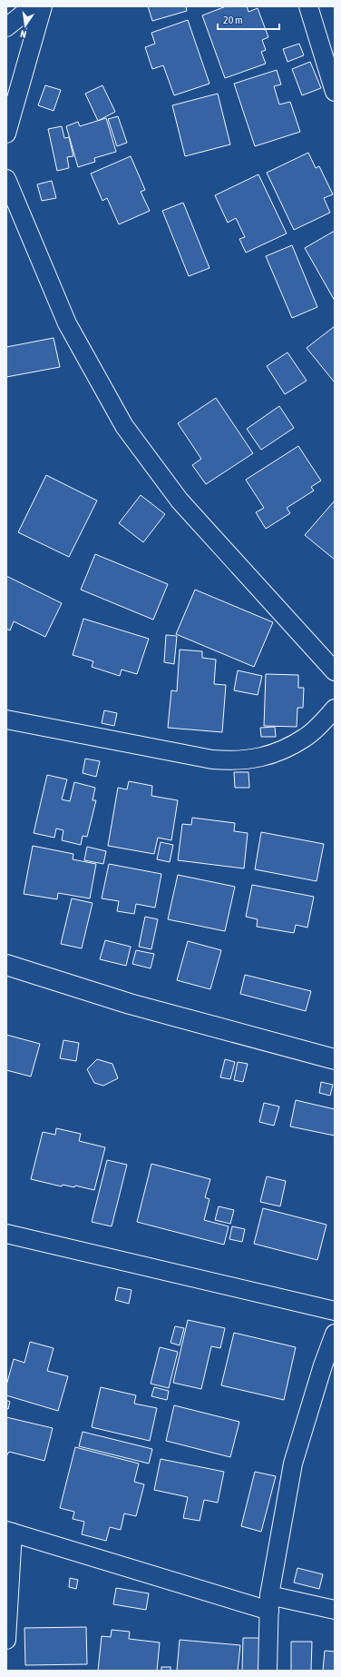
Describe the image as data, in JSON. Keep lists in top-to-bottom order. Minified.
{"scale_bar":"20 m","north":"bottom"}
